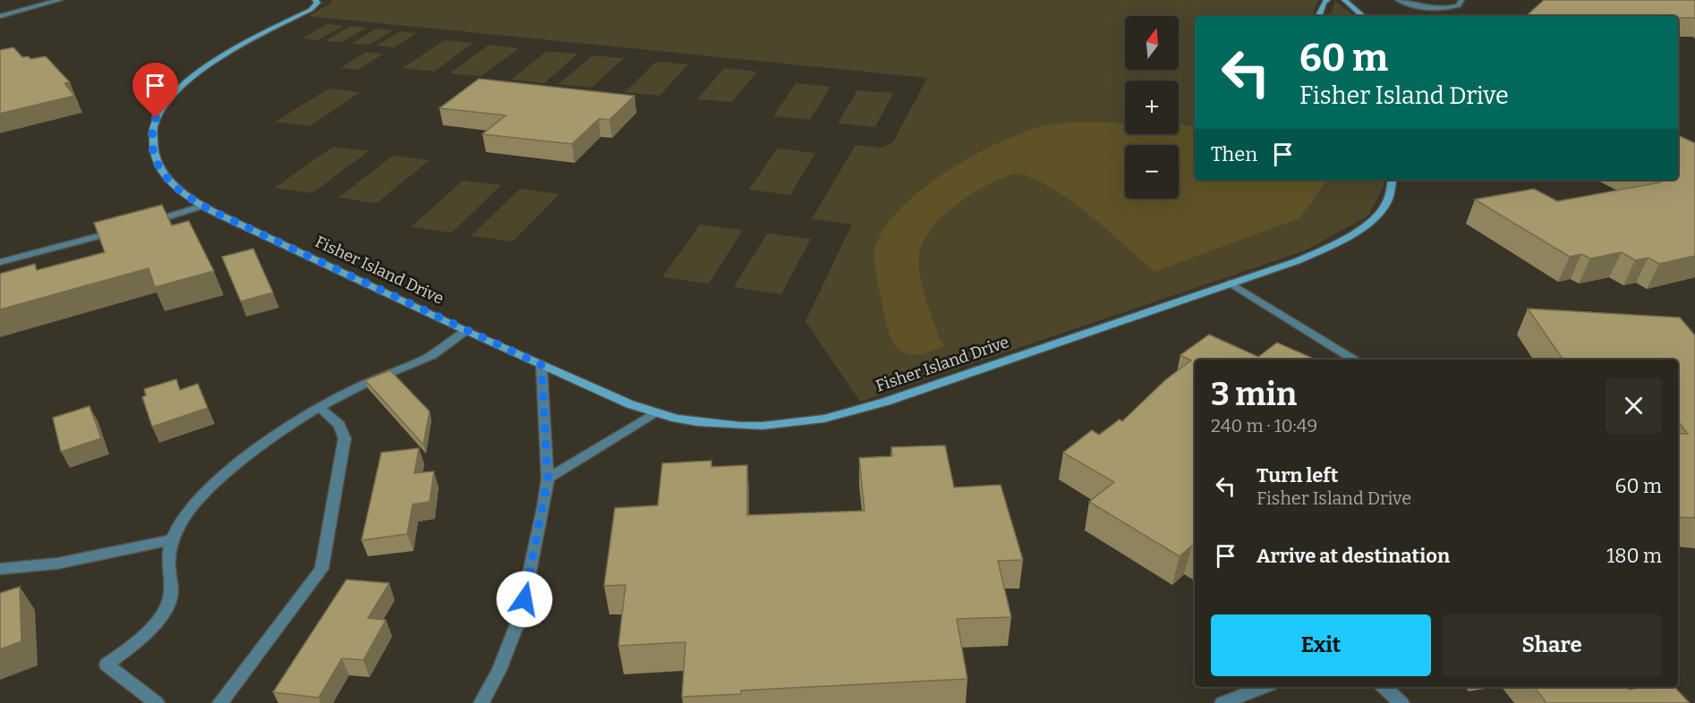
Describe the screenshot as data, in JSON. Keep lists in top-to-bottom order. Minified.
{"streets":{"street":["Fisher Island Drive"]},"north":"top","page":{"map_buttons":["+","−"],"turn":["60 m","Fisher Island Drive"],"then":"Then","heading":["3 min","240 m · 10:49"],"list":[{"name":"Turn left","note":"Fisher Island Drive","value":"60 m"},{"name":"Arrive at destination","value":"180 m"}],"buttons":["Exit","Share"]}}
